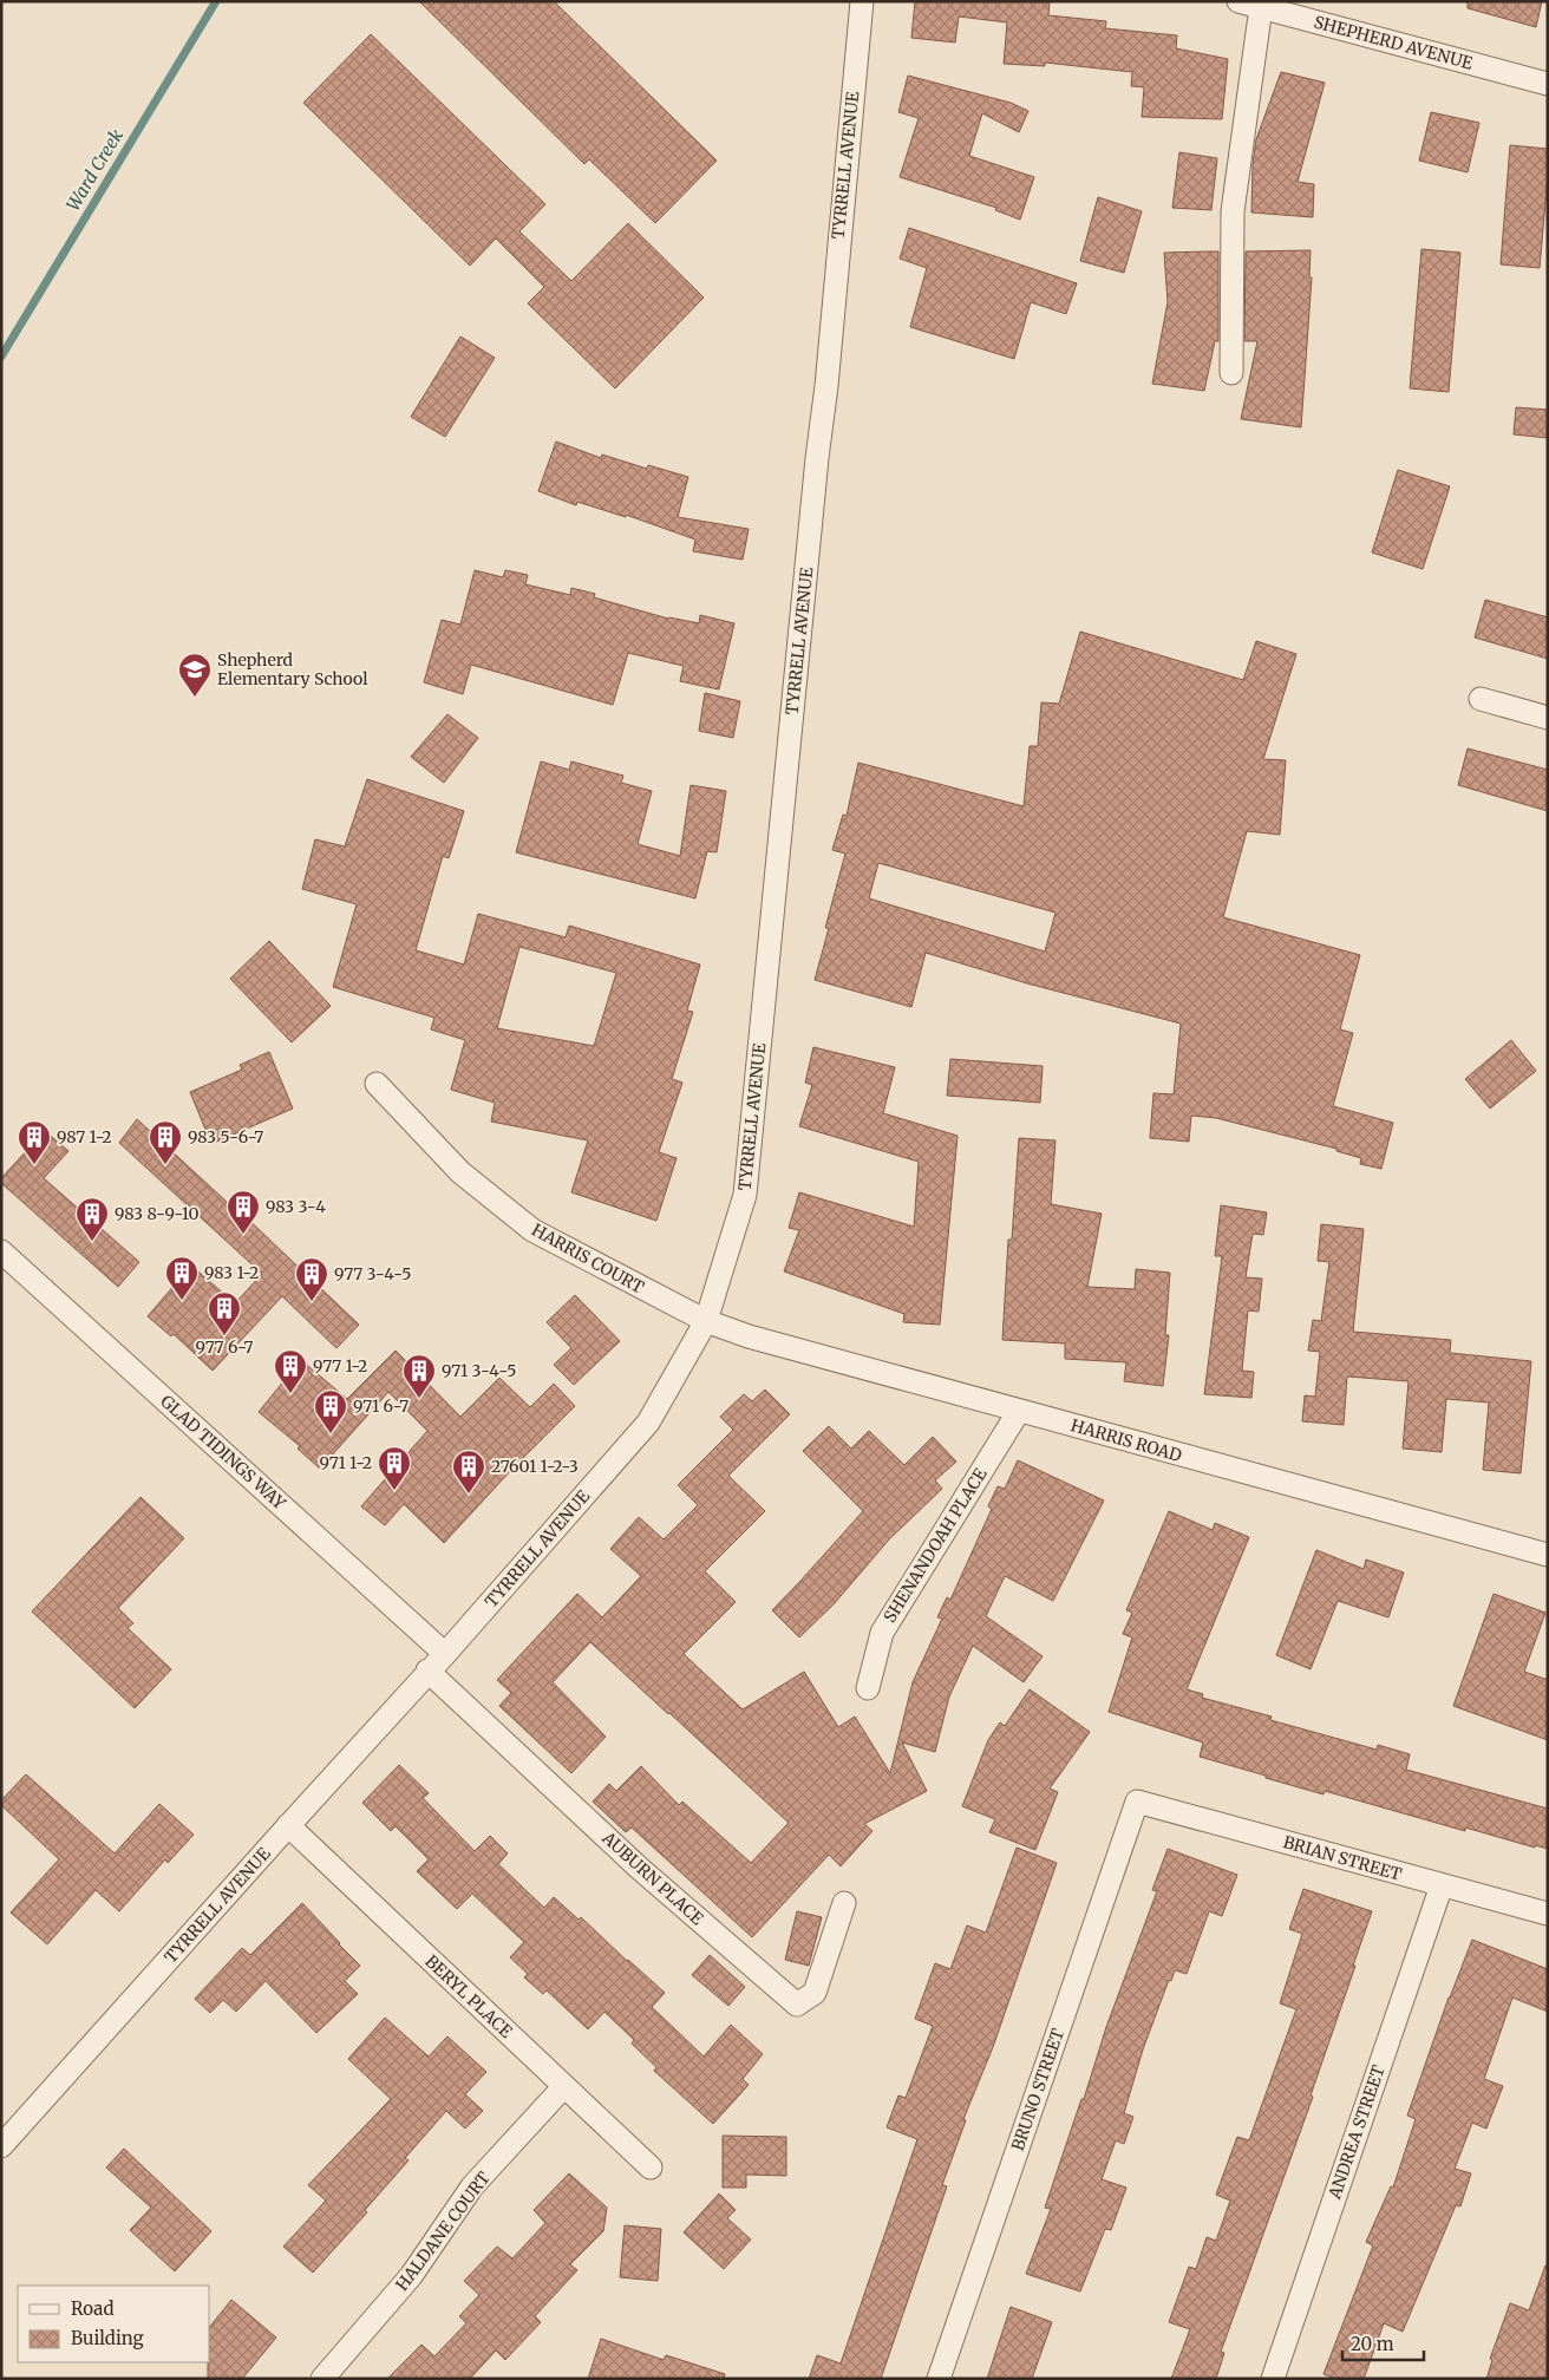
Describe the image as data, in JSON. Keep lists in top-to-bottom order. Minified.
{"streets":{"street":["SHEPHERD AVENUE","TYRRELL AVENUE","HARRIS COURT","HARRIS ROAD","GLAD TIDINGS WAY","SHENANDOAH PLACE","BRIAN STREET","AUBURN PLACE","BERYL PLACE","BRUNO STREET","ANDREA STREET","HALDANE COURT"]},"crossings":[["TYRRELL AVENUE","HARRIS COURT"],["TYRRELL AVENUE","HARRIS ROAD"],["TYRRELL AVENUE","GLAD TIDINGS WAY"],["TYRRELL AVENUE","AUBURN PLACE"],["TYRRELL AVENUE","BERYL PLACE"],["HARRIS COURT","HARRIS ROAD"],["HARRIS ROAD","SHENANDOAH PLACE"],["BRIAN STREET","BRUNO STREET"],["BRIAN STREET","ANDREA STREET"],["BERYL PLACE","HALDANE COURT"]],"water":["Ward Creek"],"places":{"school or university":["Shepherd Elementary School"],"building":["987 1-2","983 5-6-7","983 3-4","983 8-9-10","983 1-2","977 3-4-5","977 6-7","977 1-2","971 3-4-5","971 6-7","971 1-2","27601 1-2-3"]},"legend":["Road","Building"],"scale_bar":"20 m"}
